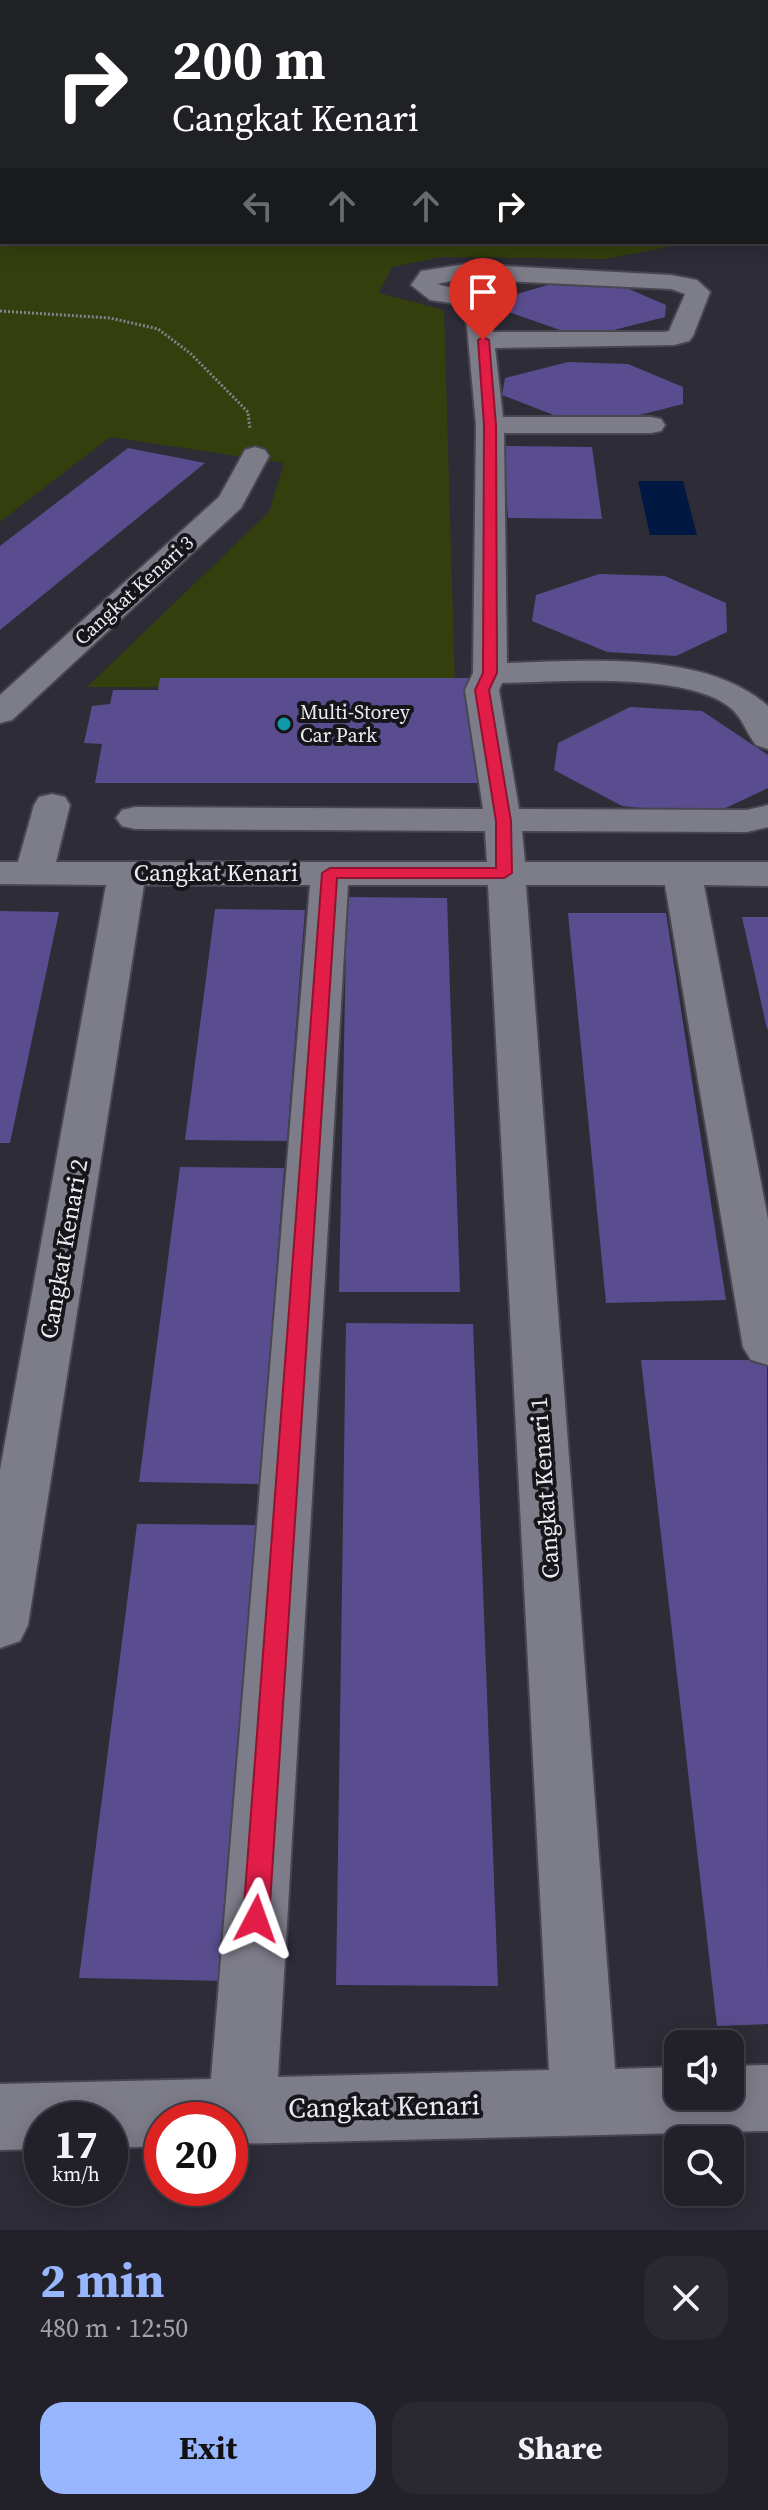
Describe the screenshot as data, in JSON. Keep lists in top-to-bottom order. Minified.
{"streets":{"street":["Cangkat Kenari 3","Cangkat Kenari","Cangkat Kenari 2","Cangkat Kenari 1"]},"crossings":[["Cangkat Kenari","Cangkat Kenari 2"],["Cangkat Kenari","Cangkat Kenari 1"]],"places":["Multi-Storey Car Park"],"page":{"turn":["200 m","Cangkat Kenari"],"speed":"17 km/h","limit":"20","heading":["2 min","480 m · 12:50"],"buttons":["Exit","Share"]}}
